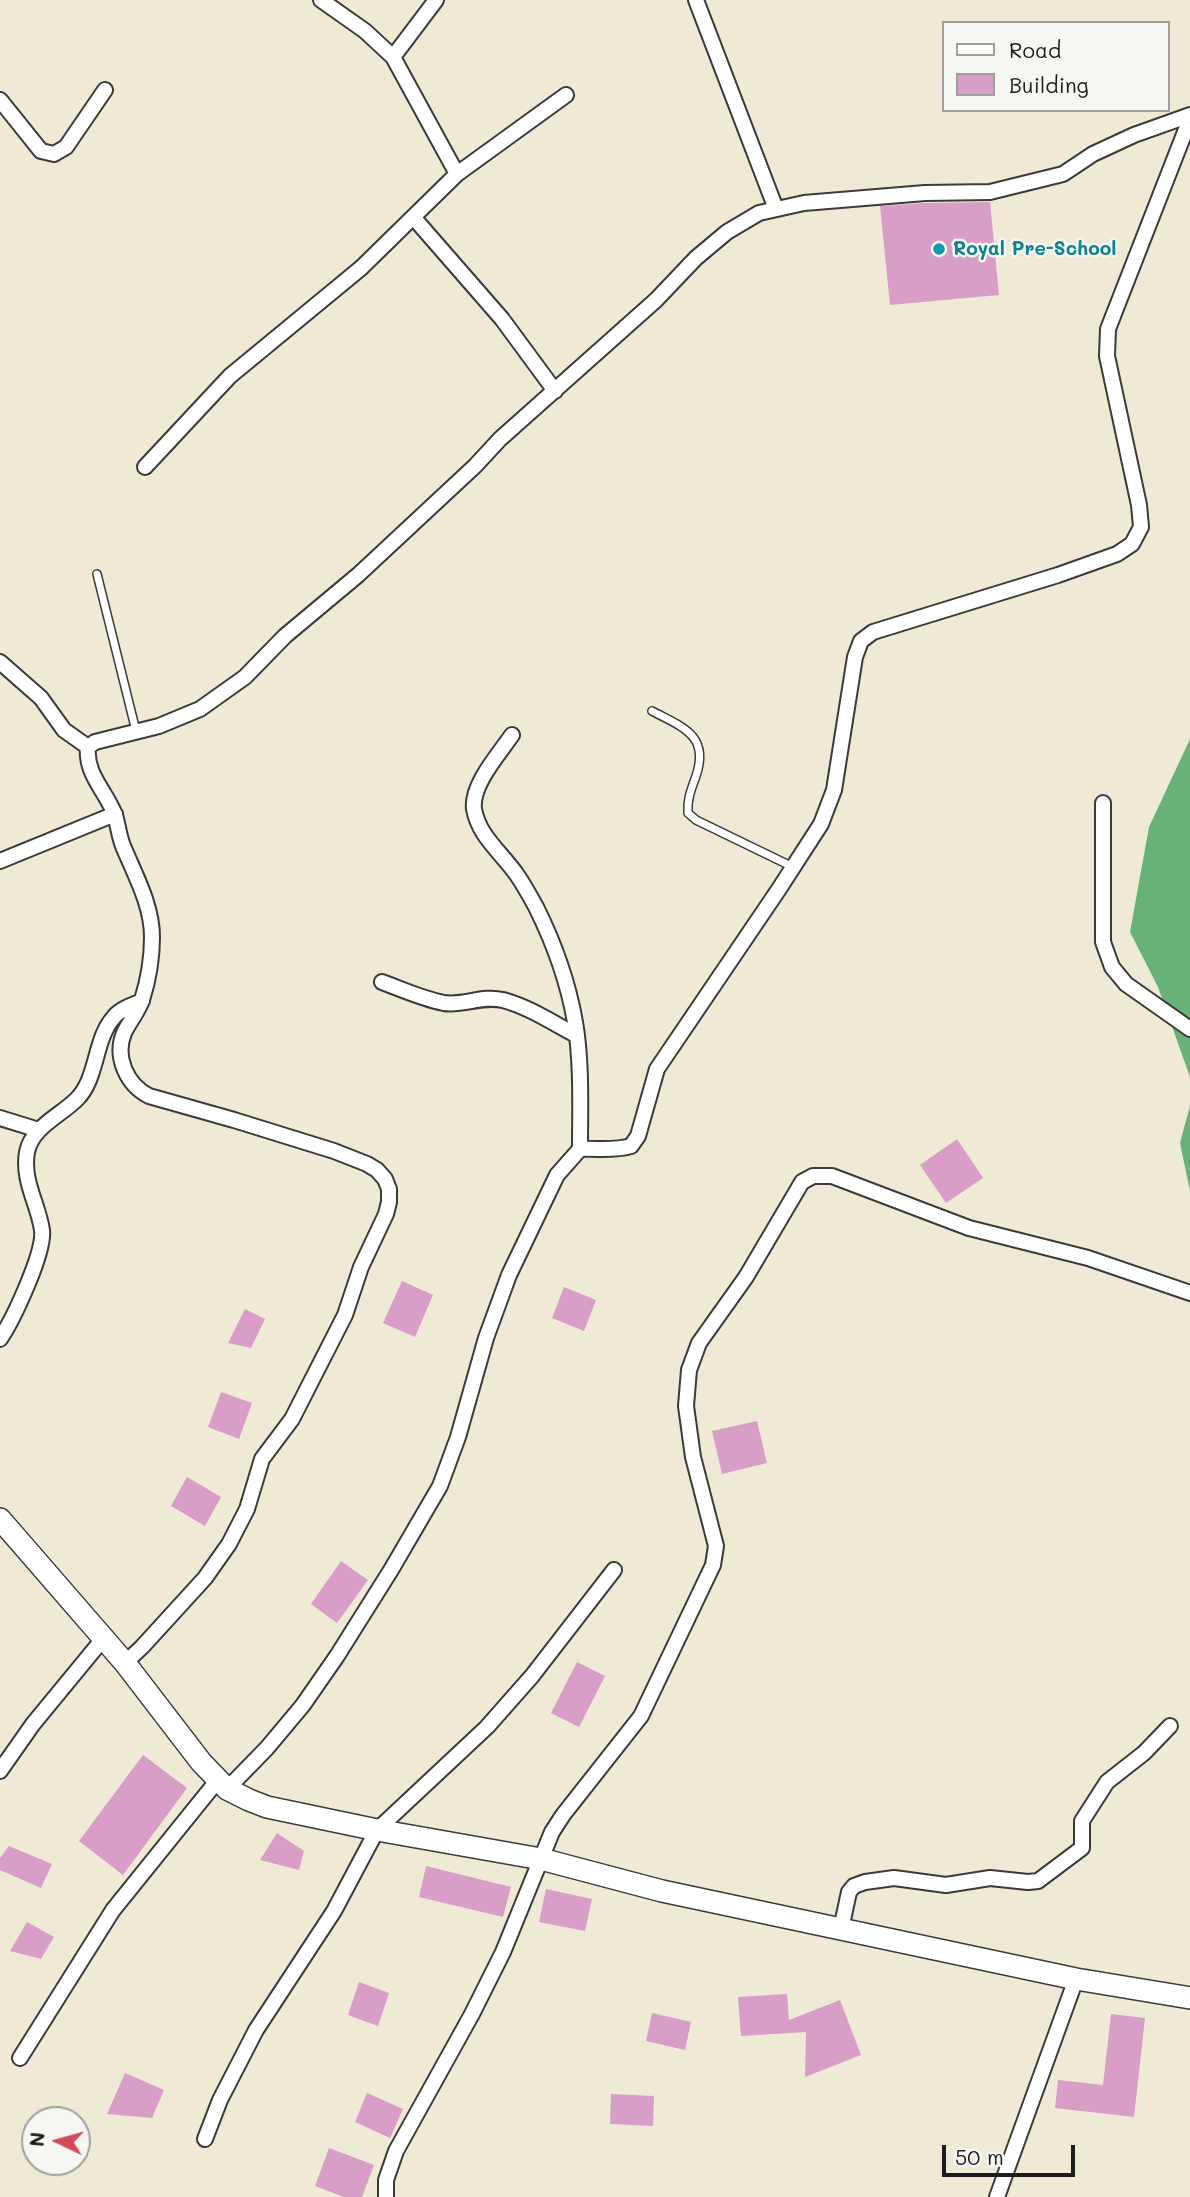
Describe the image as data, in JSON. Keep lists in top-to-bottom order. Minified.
{"places":["Royal Pre-School"],"legend":["Road","Building"],"scale_bar":"50 m","north":"left"}
